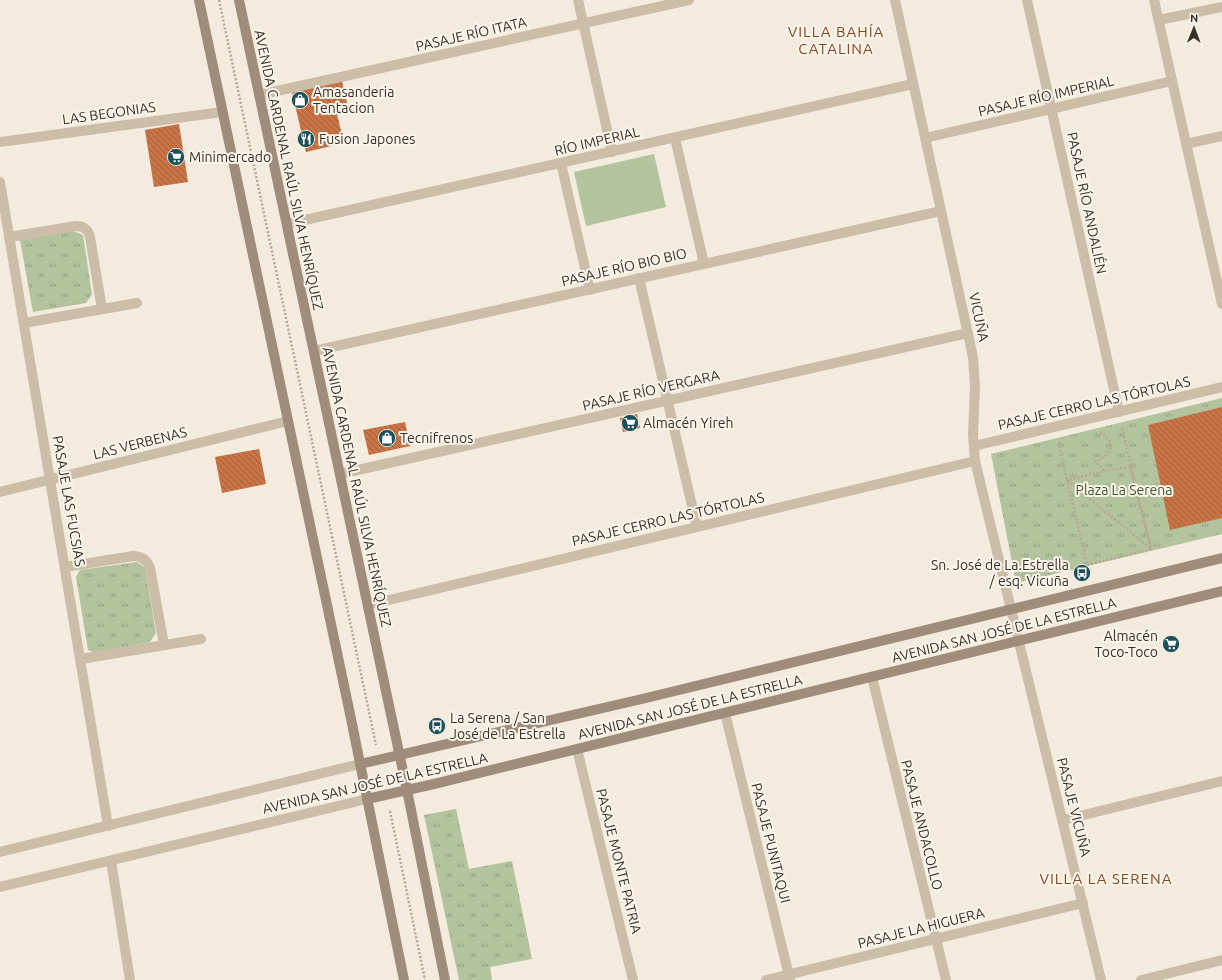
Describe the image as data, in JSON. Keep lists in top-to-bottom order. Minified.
{"streets":{"main road":["AVENIDA CARDENAL RAÚL SILVA HENRÍQUEZ","AVENIDA SAN JOSÉ DE LA ESTRELLA"],"street":["PASAJE RÍO ITATA","PASAJE RÍO IMPERIAL","LAS BEGONIAS","RÍO IMPERIAL","PASAJE RÍO ANDALIÉN","PASAJE RÍO BIO BIO","VICUÑA","PASAJE RÍO VERGARA","PASAJE CERRO LAS TÓRTOLAS","LAS VERBENAS","PASAJE LAS FUCSIAS","PASAJE VICUÑA","PASAJE ANDACOLLO","PASAJE PUNITAQUI","PASAJE MONTE PATRIA","PASAJE LA HIGUERA"]},"crossings":[["PASAJE RÍO ITATA","AVENIDA CARDENAL RAÚL SILVA HENRÍQUEZ"],["PASAJE RÍO IMPERIAL","PASAJE RÍO ANDALIÉN"],["PASAJE RÍO IMPERIAL","VICUÑA"],["RÍO IMPERIAL","AVENIDA CARDENAL RAÚL SILVA HENRÍQUEZ"],["RÍO IMPERIAL","VICUÑA"],["AVENIDA CARDENAL RAÚL SILVA HENRÍQUEZ","PASAJE RÍO BIO BIO"],["AVENIDA CARDENAL RAÚL SILVA HENRÍQUEZ","PASAJE RÍO VERGARA"],["AVENIDA CARDENAL RAÚL SILVA HENRÍQUEZ","PASAJE CERRO LAS TÓRTOLAS"],["AVENIDA CARDENAL RAÚL SILVA HENRÍQUEZ","AVENIDA SAN JOSÉ DE LA ESTRELLA"],["PASAJE RÍO ANDALIÉN","PASAJE CERRO LAS TÓRTOLAS"],["PASAJE RÍO BIO BIO","VICUÑA"],["VICUÑA","PASAJE RÍO VERGARA"],["VICUÑA","PASAJE CERRO LAS TÓRTOLAS"],["VICUÑA","AVENIDA SAN JOSÉ DE LA ESTRELLA"],["VICUÑA","PASAJE VICUÑA"],["LAS VERBENAS","PASAJE LAS FUCSIAS"],["PASAJE LAS FUCSIAS","AVENIDA SAN JOSÉ DE LA ESTRELLA"],["AVENIDA SAN JOSÉ DE LA ESTRELLA","PASAJE VICUÑA"],["AVENIDA SAN JOSÉ DE LA ESTRELLA","PASAJE ANDACOLLO"],["AVENIDA SAN JOSÉ DE LA ESTRELLA","PASAJE PUNITAQUI"],["AVENIDA SAN JOSÉ DE LA ESTRELLA","PASAJE MONTE PATRIA"],["PASAJE VICUÑA","PASAJE LA HIGUERA"],["PASAJE ANDACOLLO","PASAJE LA HIGUERA"],["PASAJE PUNITAQUI","PASAJE LA HIGUERA"]],"districts":["VILLA BAHÍA CATALINA","VILLA LA SERENA"],"parks":["Plaza La Serena"],"places":{"shop":["Amasanderia Tentacion","Tecnifrenos"],"restaurant":["Fusion Japones"],"supermarket":["Minimercado","Almacén Yireh","Almacén Toco-Toco"],"bus stop":["Sn. José de La.Estrella / esq. Vicuña","La Serena / San José de La Estrella"]},"north":"top"}
